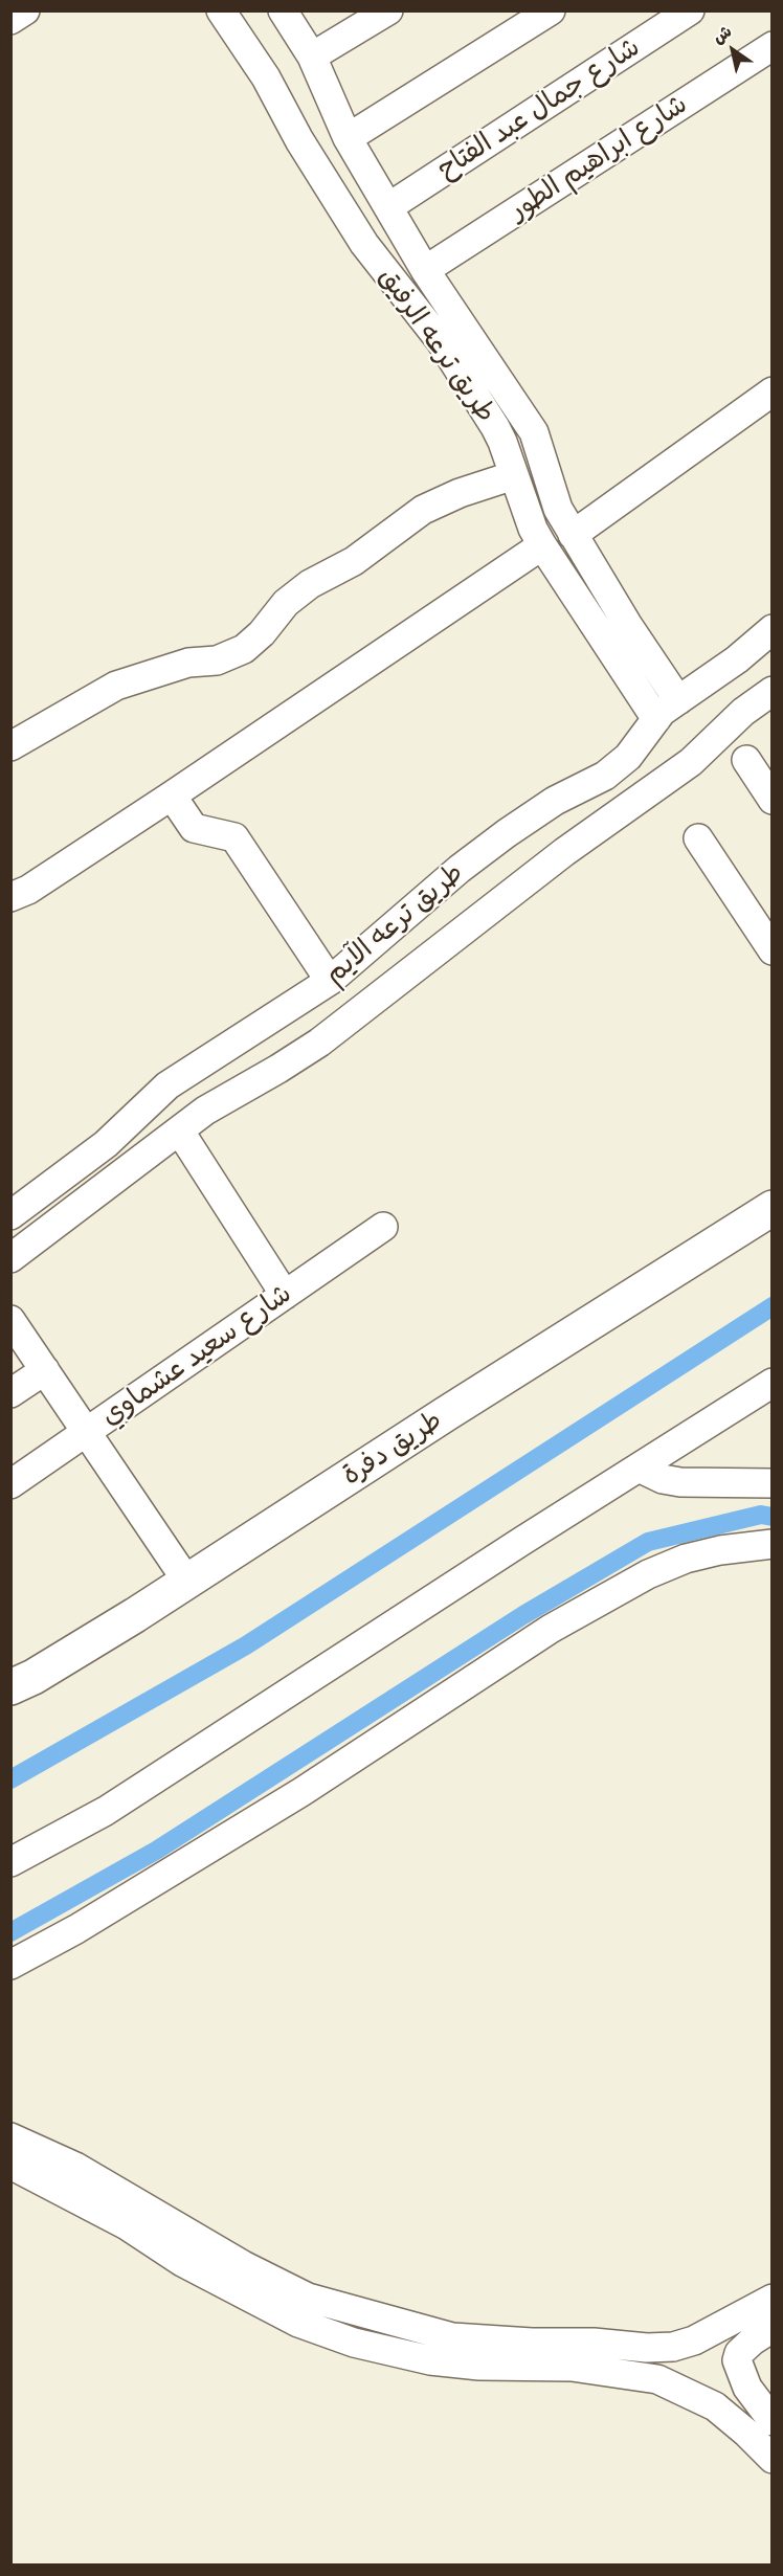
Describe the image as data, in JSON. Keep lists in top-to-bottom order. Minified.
{"streets":{"main road":["طريق دفرة"],"street":["شارع جمال عبد الفتاح","شارع ابراهيم الطور","طريق ترعه الرفيق","طريق ترعه الآيم","شارع سعيد عشماوي"]},"crossings":[["شارع جمال عبد الفتاح","طريق ترعه الرفيق"],["شارع ابراهيم الطور","طريق ترعه الرفيق"],["طريق ترعه الرفيق","طريق ترعه الآيم"]],"north":"top left"}
